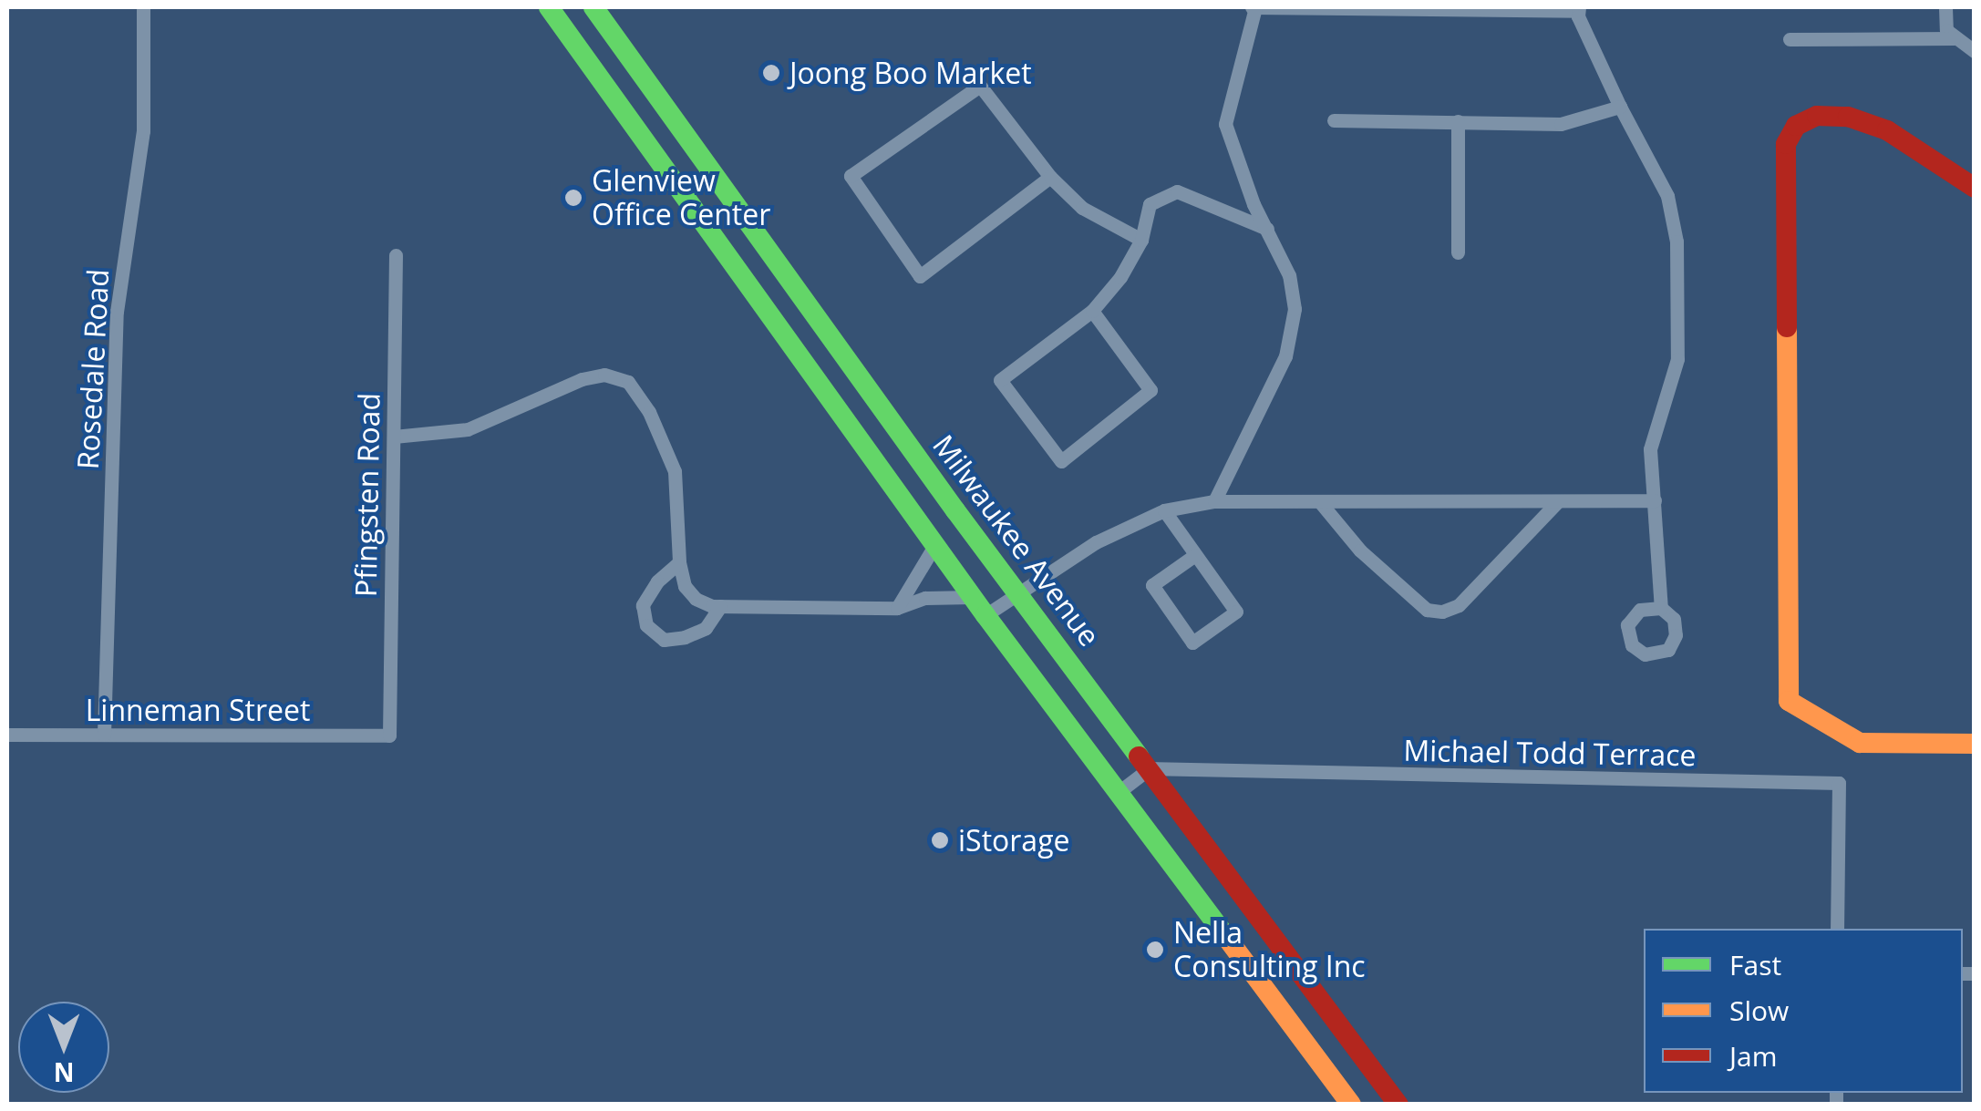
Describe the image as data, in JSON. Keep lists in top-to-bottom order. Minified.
{"streets":{"main road":["Milwaukee Avenue"],"street":["Rosedale Road","Pfingsten Road","Linneman Street","Michael Todd Terrace"]},"crossings":[["Rosedale Road","Linneman Street"],["Pfingsten Road","Linneman Street"],["Milwaukee Avenue","Michael Todd Terrace"]],"places":["Joong Boo Market","Glenview Office Center","iStorage","Nella Consulting Inc"],"legend":["Fast","Slow","Jam"],"north":"bottom"}
